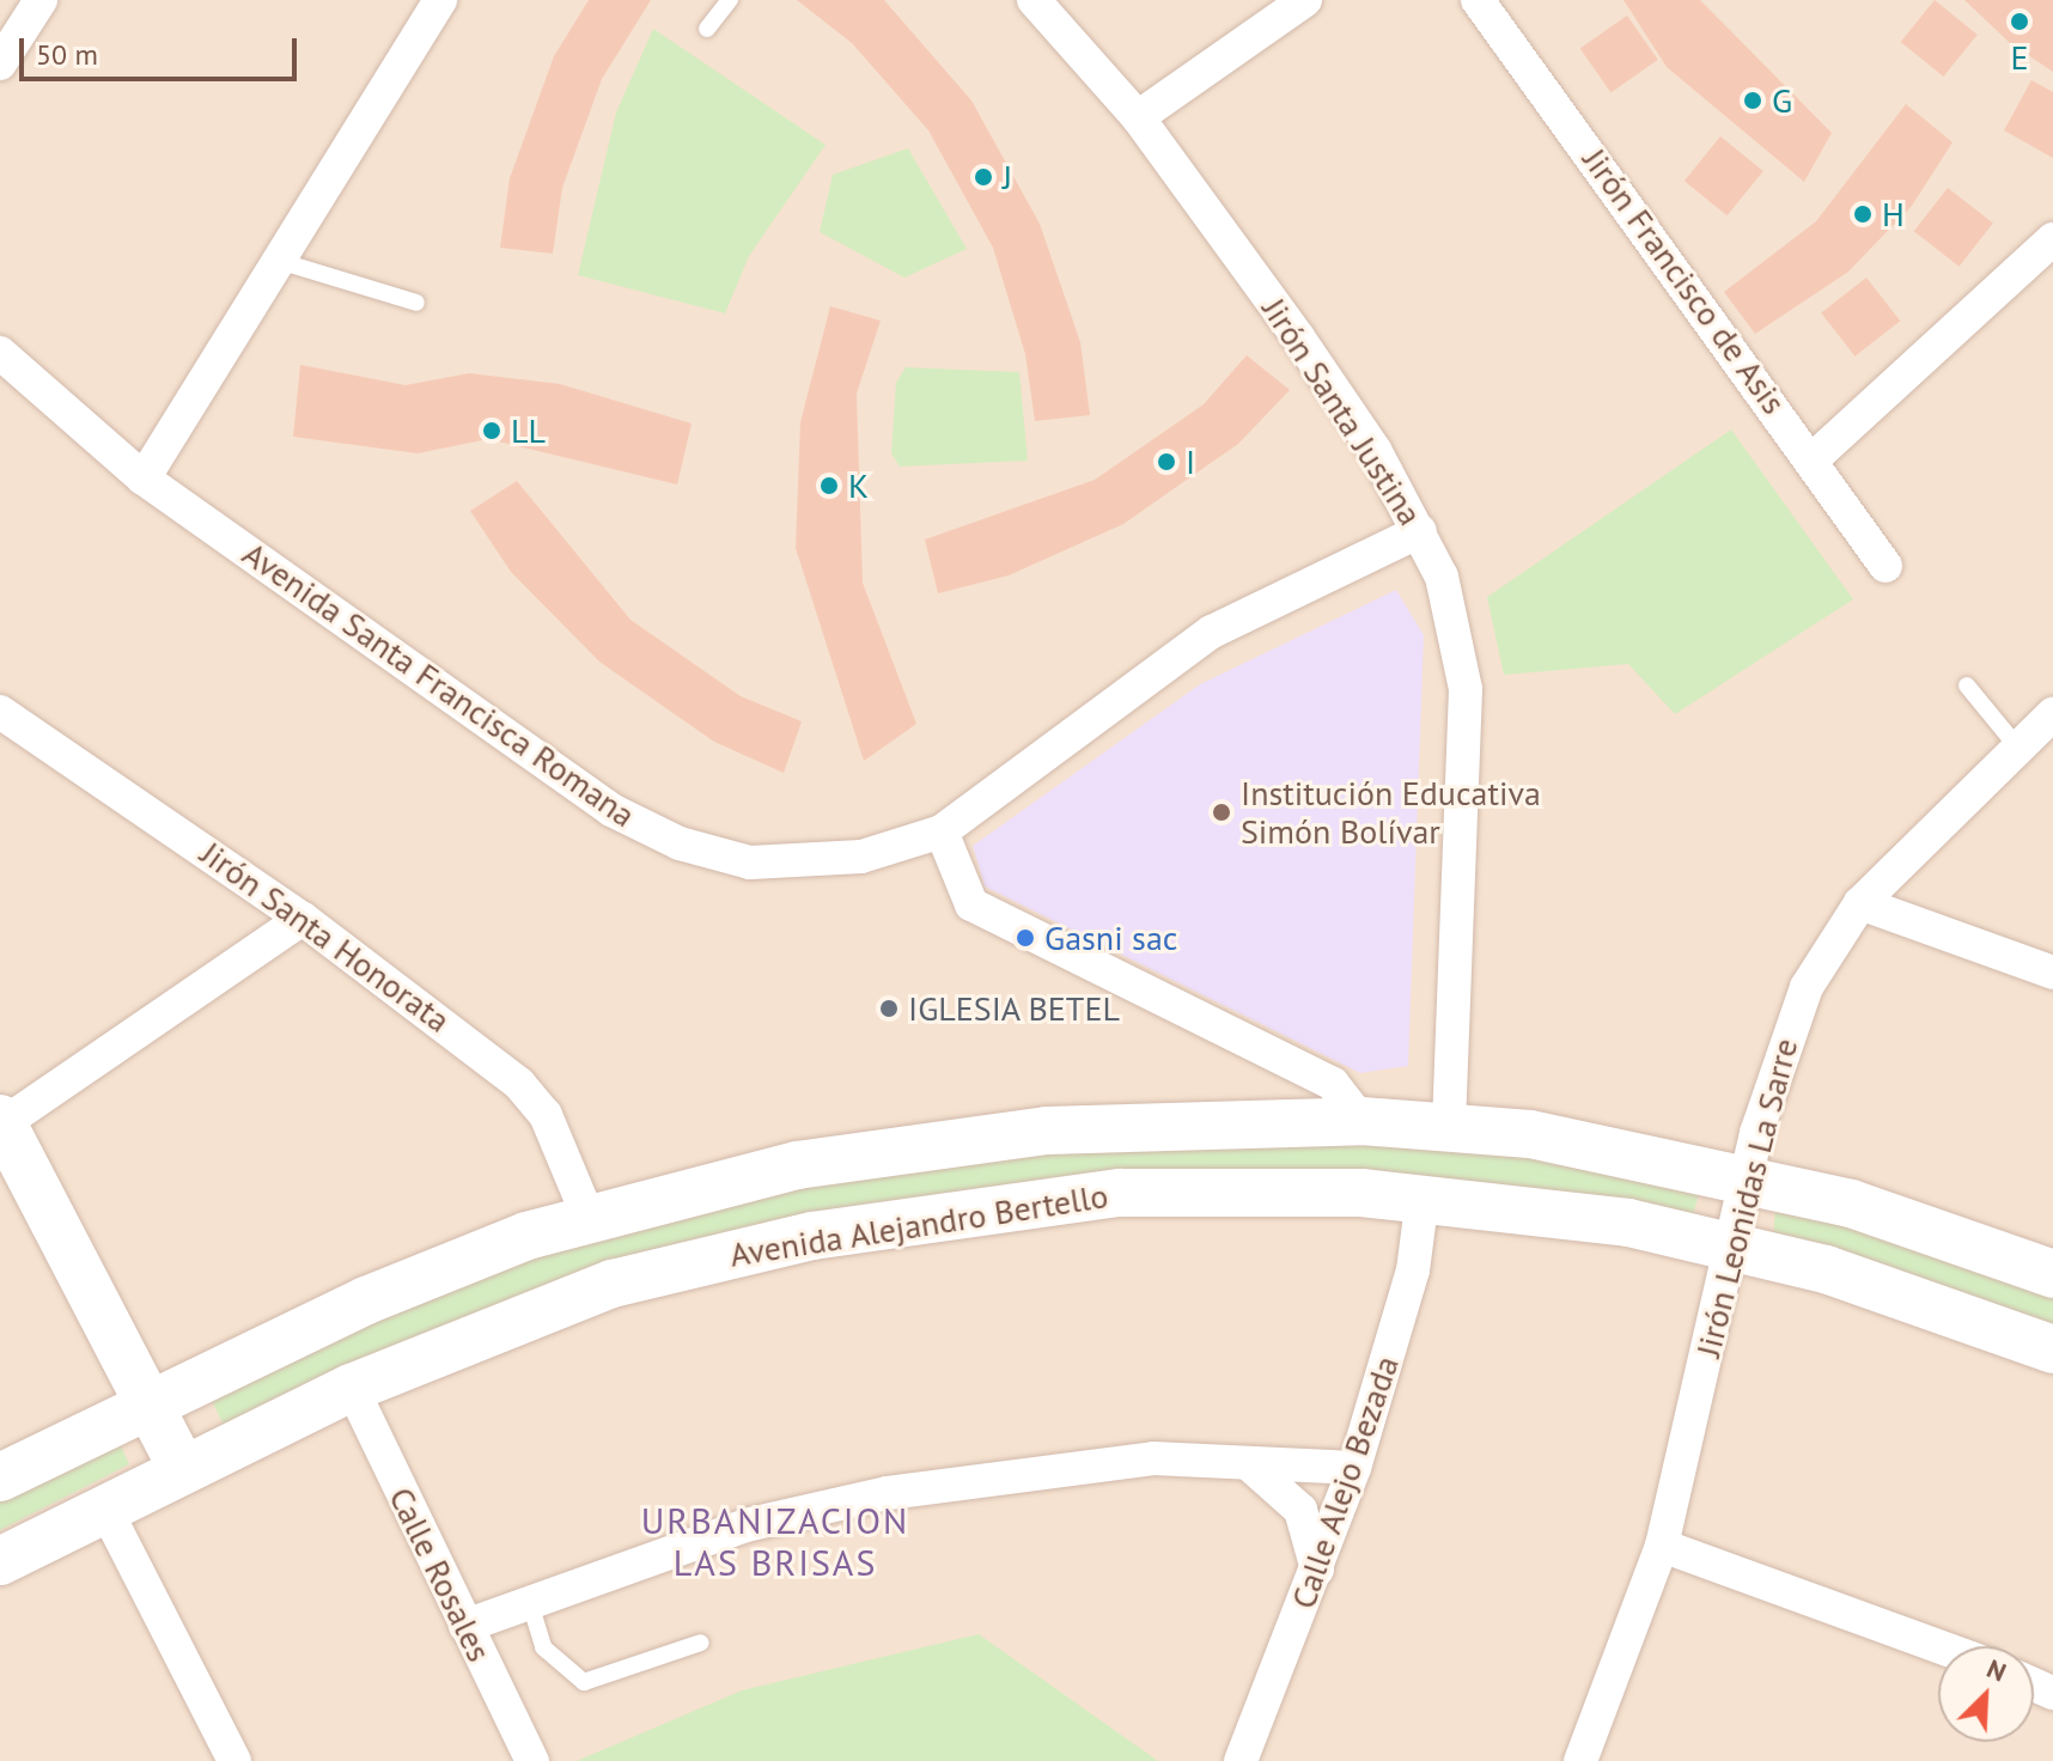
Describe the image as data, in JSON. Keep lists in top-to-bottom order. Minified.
{"streets":{"main road":["Avenida Alejandro Bertello"],"street":["Jirón Francisco de Asis","Jirón Santa Justina","Avenida Santa Francisca Romana","Jirón Santa Honorata","Jirón Leonidas La Sarre","Calle Alejo Bezada","Calle Rosales"]},"crossings":[["Jirón Santa Justina","Avenida Santa Francisca Romana"],["Jirón Santa Justina","Avenida Alejandro Bertello"],["Jirón Santa Honorata","Avenida Alejandro Bertello"],["Jirón Leonidas La Sarre","Avenida Alejandro Bertello"],["Avenida Alejandro Bertello","Calle Alejo Bezada"],["Avenida Alejandro Bertello","Calle Rosales"]],"districts":["URBANIZACION LAS BRISAS"],"places":["E","G","J","H","LL","I","K","Institución Educativa Simón Bolívar","Gasni sac","IGLESIA BETEL"],"scale_bar":"50 m","north":"top right"}
